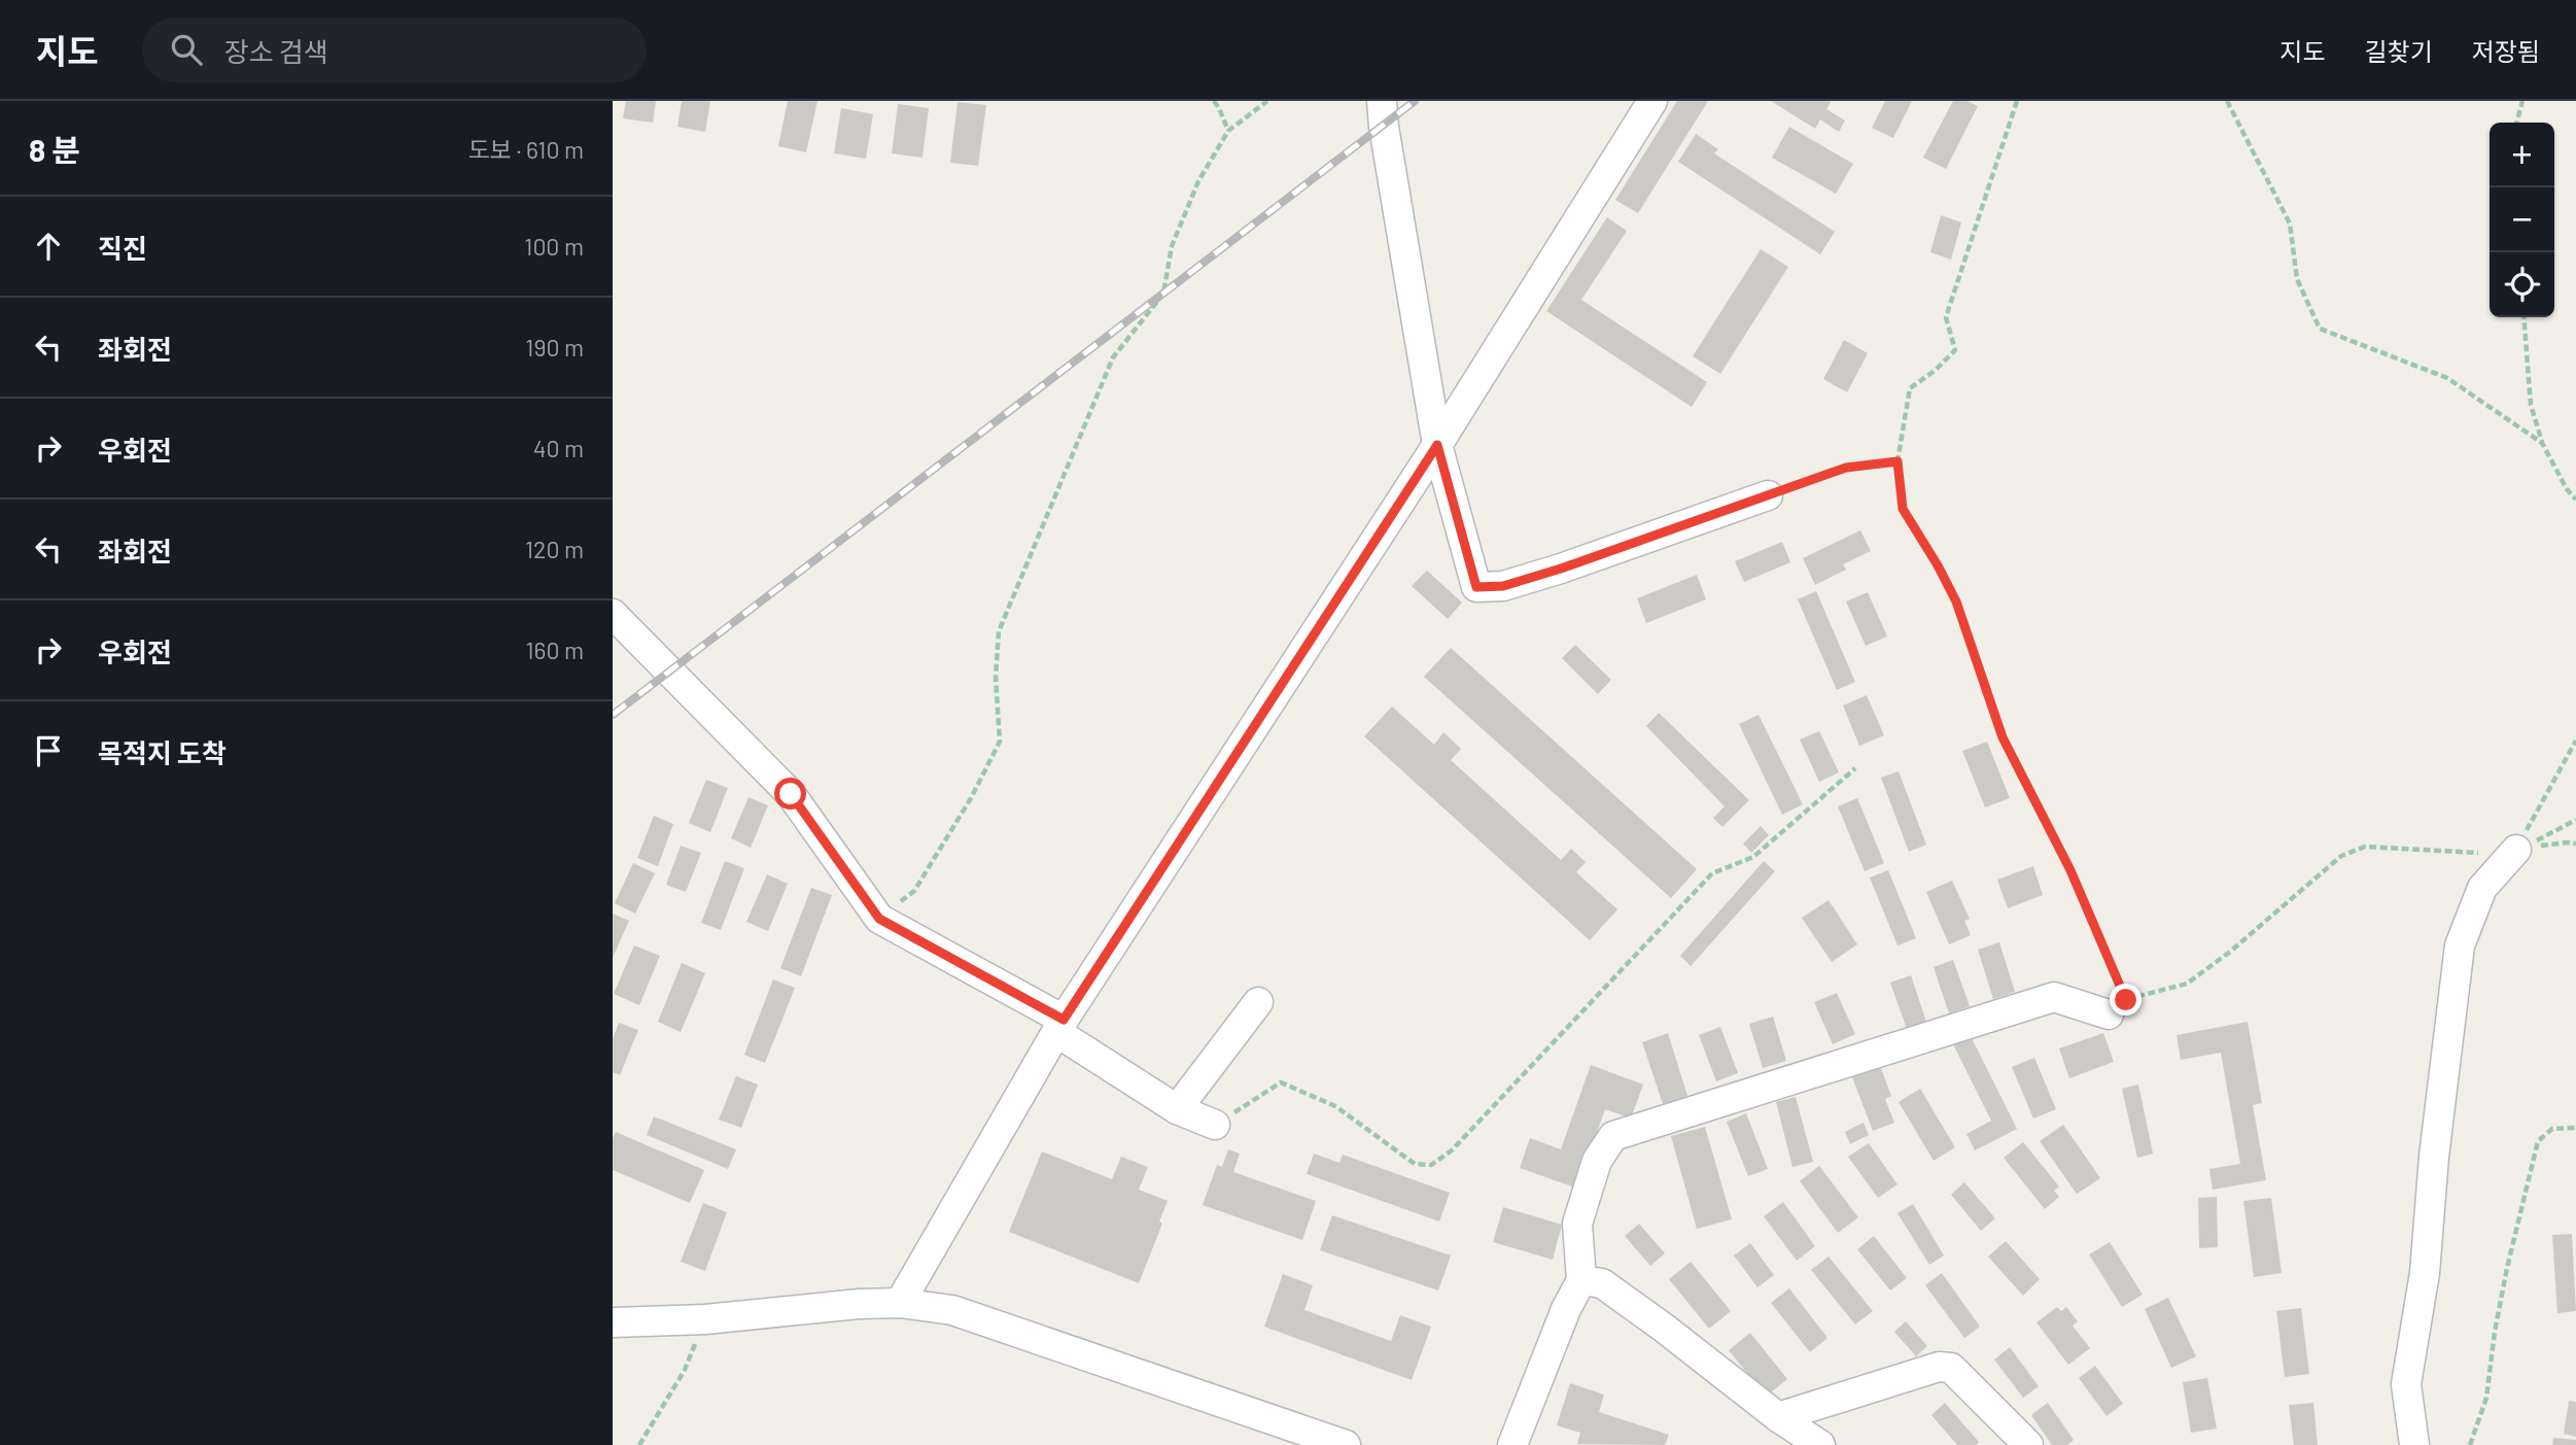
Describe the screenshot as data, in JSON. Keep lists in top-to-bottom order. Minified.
{"page":{"header":"지도","search":"장소 검색","nav":["지도","길찾기","저장됨"],"heading":["8 분","도보 · 610 m"],"map_buttons":["+","−"],"list":[["직진","100 m"],["좌회전","190 m"],["우회전","40 m"],["좌회전","120 m"],["우회전","160 m"],"목적지 도착"]}}
